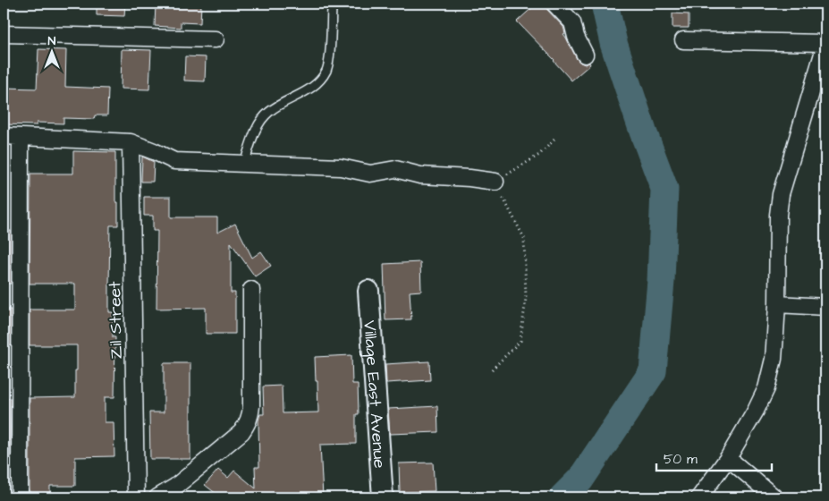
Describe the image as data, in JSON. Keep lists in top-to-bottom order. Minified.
{"streets":{"street":["Zil Street","Village East Avenue"]},"scale_bar":"50 m","north":"top"}
